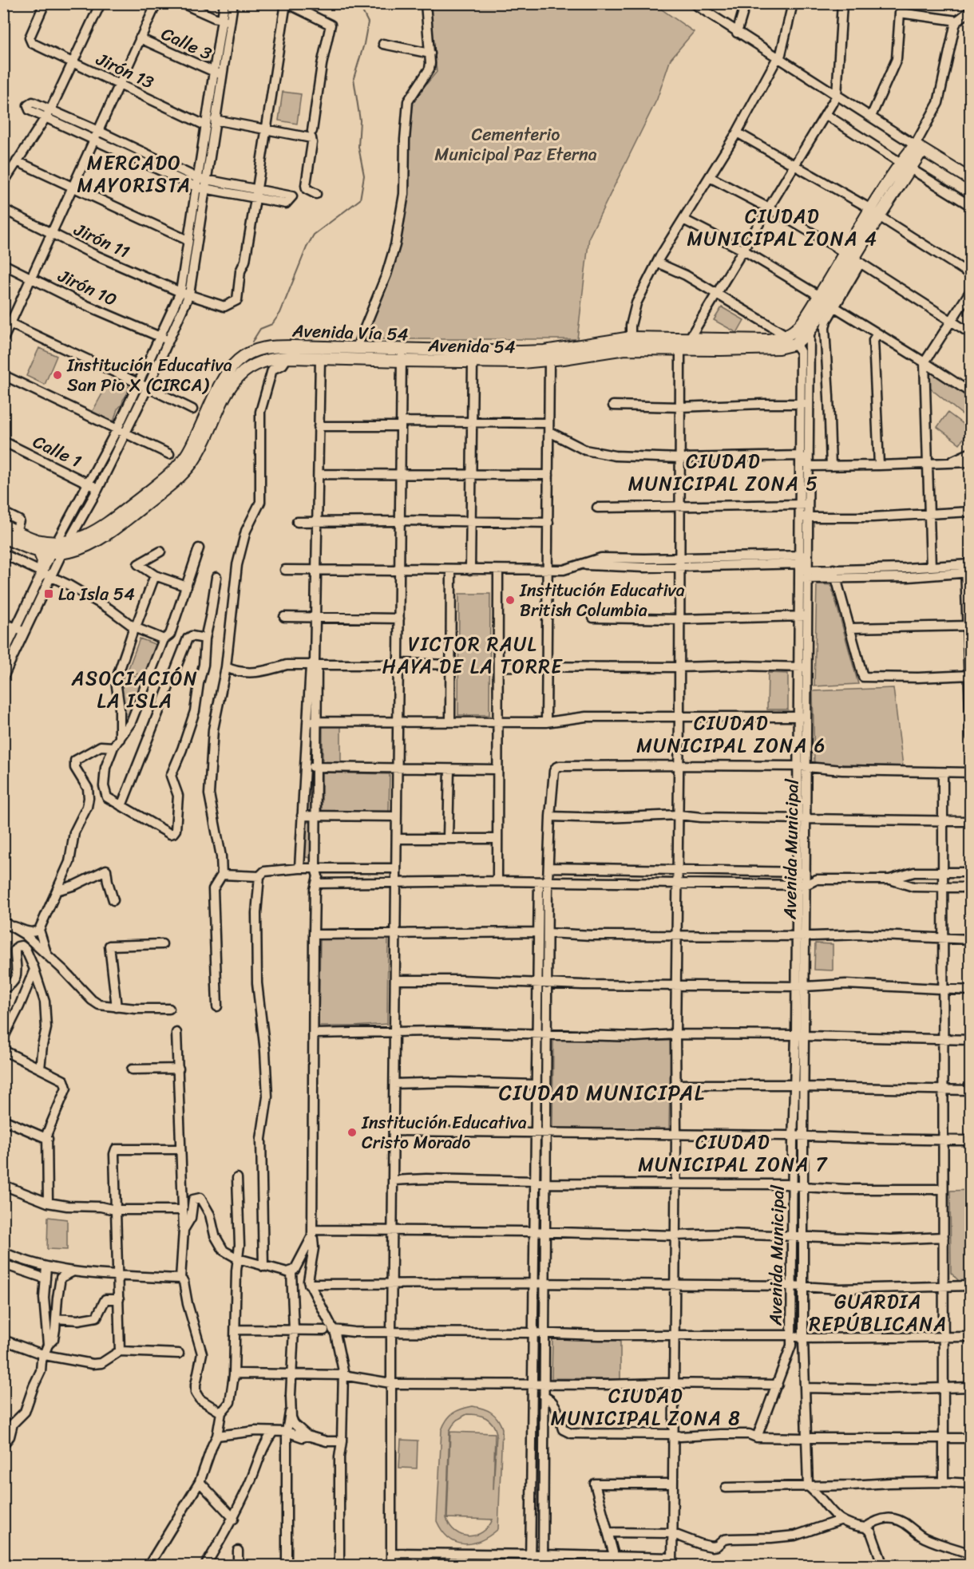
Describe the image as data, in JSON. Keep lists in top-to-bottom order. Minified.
{"streets":{"main road":["Avenida Vía 54","Avenida 54"],"street":["Calle 3","Jirón 13","Jirón 11","Jirón 10","Calle 1","Avenida Municipal"]},"crossings":[["Avenida Vía 54","Avenida 54"],["Avenida 54","Avenida Municipal"]],"districts":["MERCADO MAYORISTA","CIUDAD MUNICIPAL ZONA 4","CIUDAD MUNICIPAL ZONA 5","VICTOR RAUL HAYA DE LA TORRE","ASOCIACIÓN LA ISLA","CIUDAD MUNICIPAL ZONA 6","CIUDAD MUNICIPAL","CIUDAD MUNICIPAL ZONA 7","GUARDIA REPÚBLICANA","CIUDAD MUNICIPAL ZONA 8"],"parks":["Cementerio Municipal Paz Eterna"],"places":{"other":["Institución Educativa San Pio X (CIRCA)","Institución Educativa British Columbia","Institución Educativa Cristo Morado"],"transit":["La Isla 54"]}}
